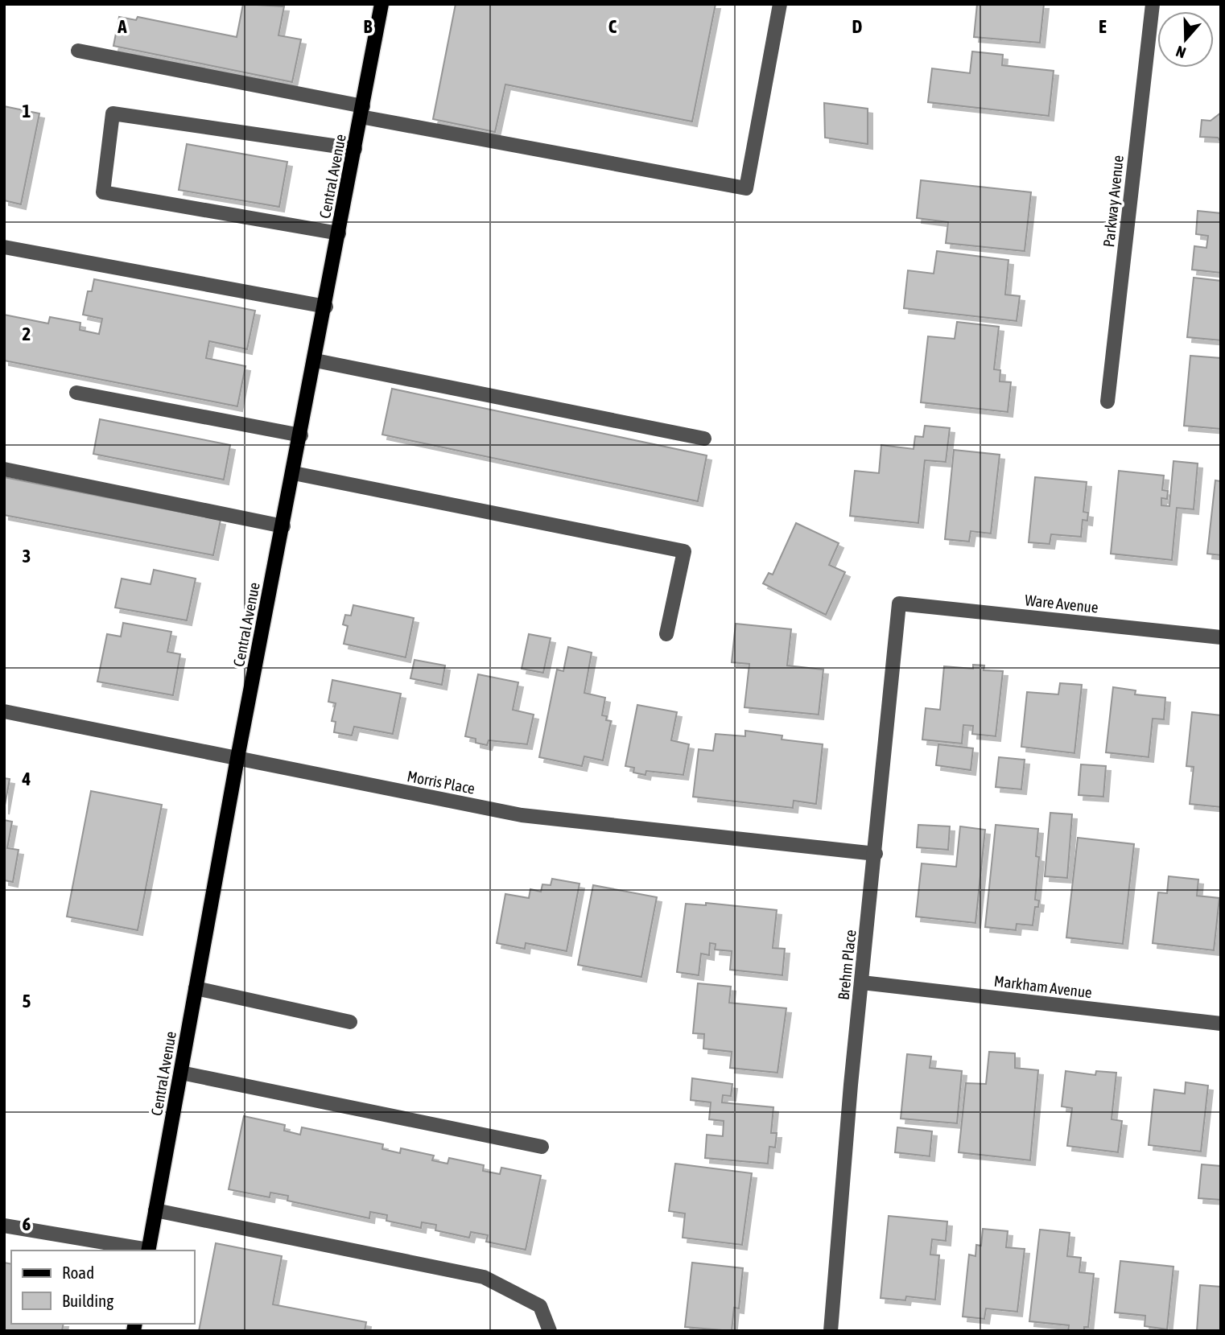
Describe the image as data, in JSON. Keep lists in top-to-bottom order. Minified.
{"streets":{"main road":["Central Avenue"],"street":["Parkway Avenue","Ware Avenue","Morris Place","Brehm Place","Markham Avenue"]},"crossings":[["Central Avenue","Morris Place"],["Ware Avenue","Brehm Place"],["Morris Place","Brehm Place"],["Brehm Place","Markham Avenue"]],"legend":["Road","Building"],"north":"bottom","grid":{"columns":["A","B","C","D","E"],"rows":["1","2","3","4","5","6"]}}
